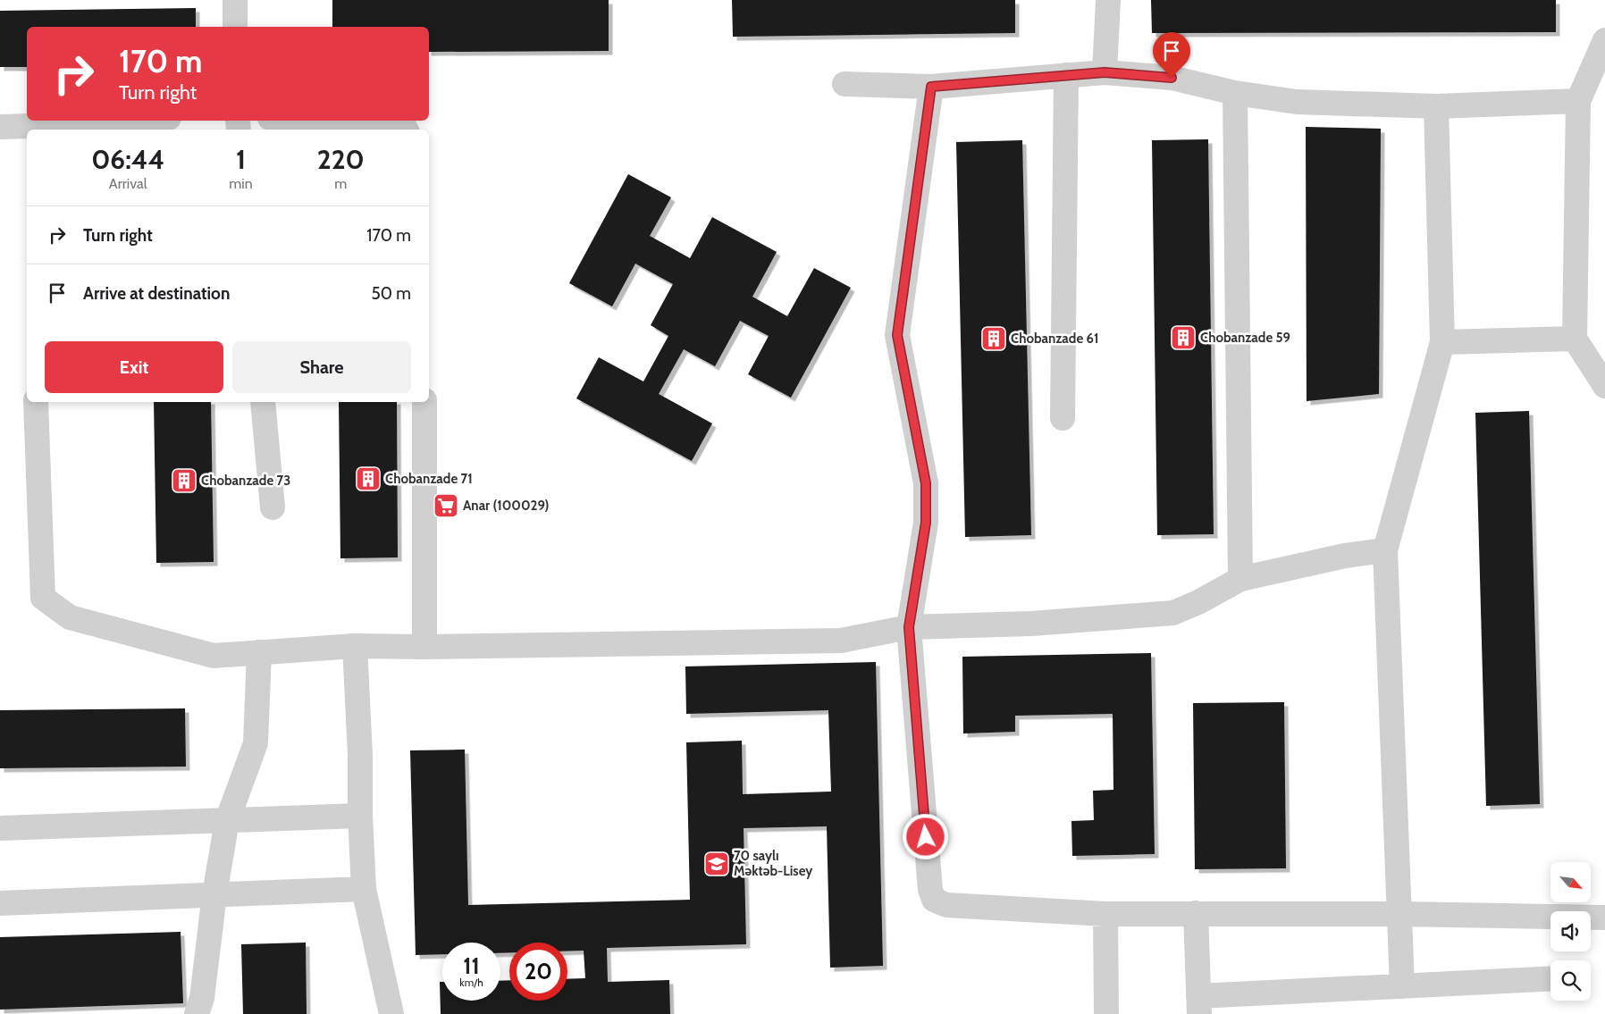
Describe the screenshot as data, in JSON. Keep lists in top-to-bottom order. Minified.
{"places":{"building":["Chobanzade 59","Chobanzade 61","Chobanzade 71","Chobanzade 73"],"supermarket":["Anar (100029)"],"school or university":["70 saylı Məktəb-Lisey"]},"north":"bottom right","page":{"turn":["170 m","Turn right"],"eta":["06:44","Arrival","1","min","220","m"],"list":[{"name":"Turn right","value":"170 m"},{"name":"Arrive at destination","value":"50 m"}],"buttons":["Exit","Share"],"speed":"11 km/h","limit":"20"}}
